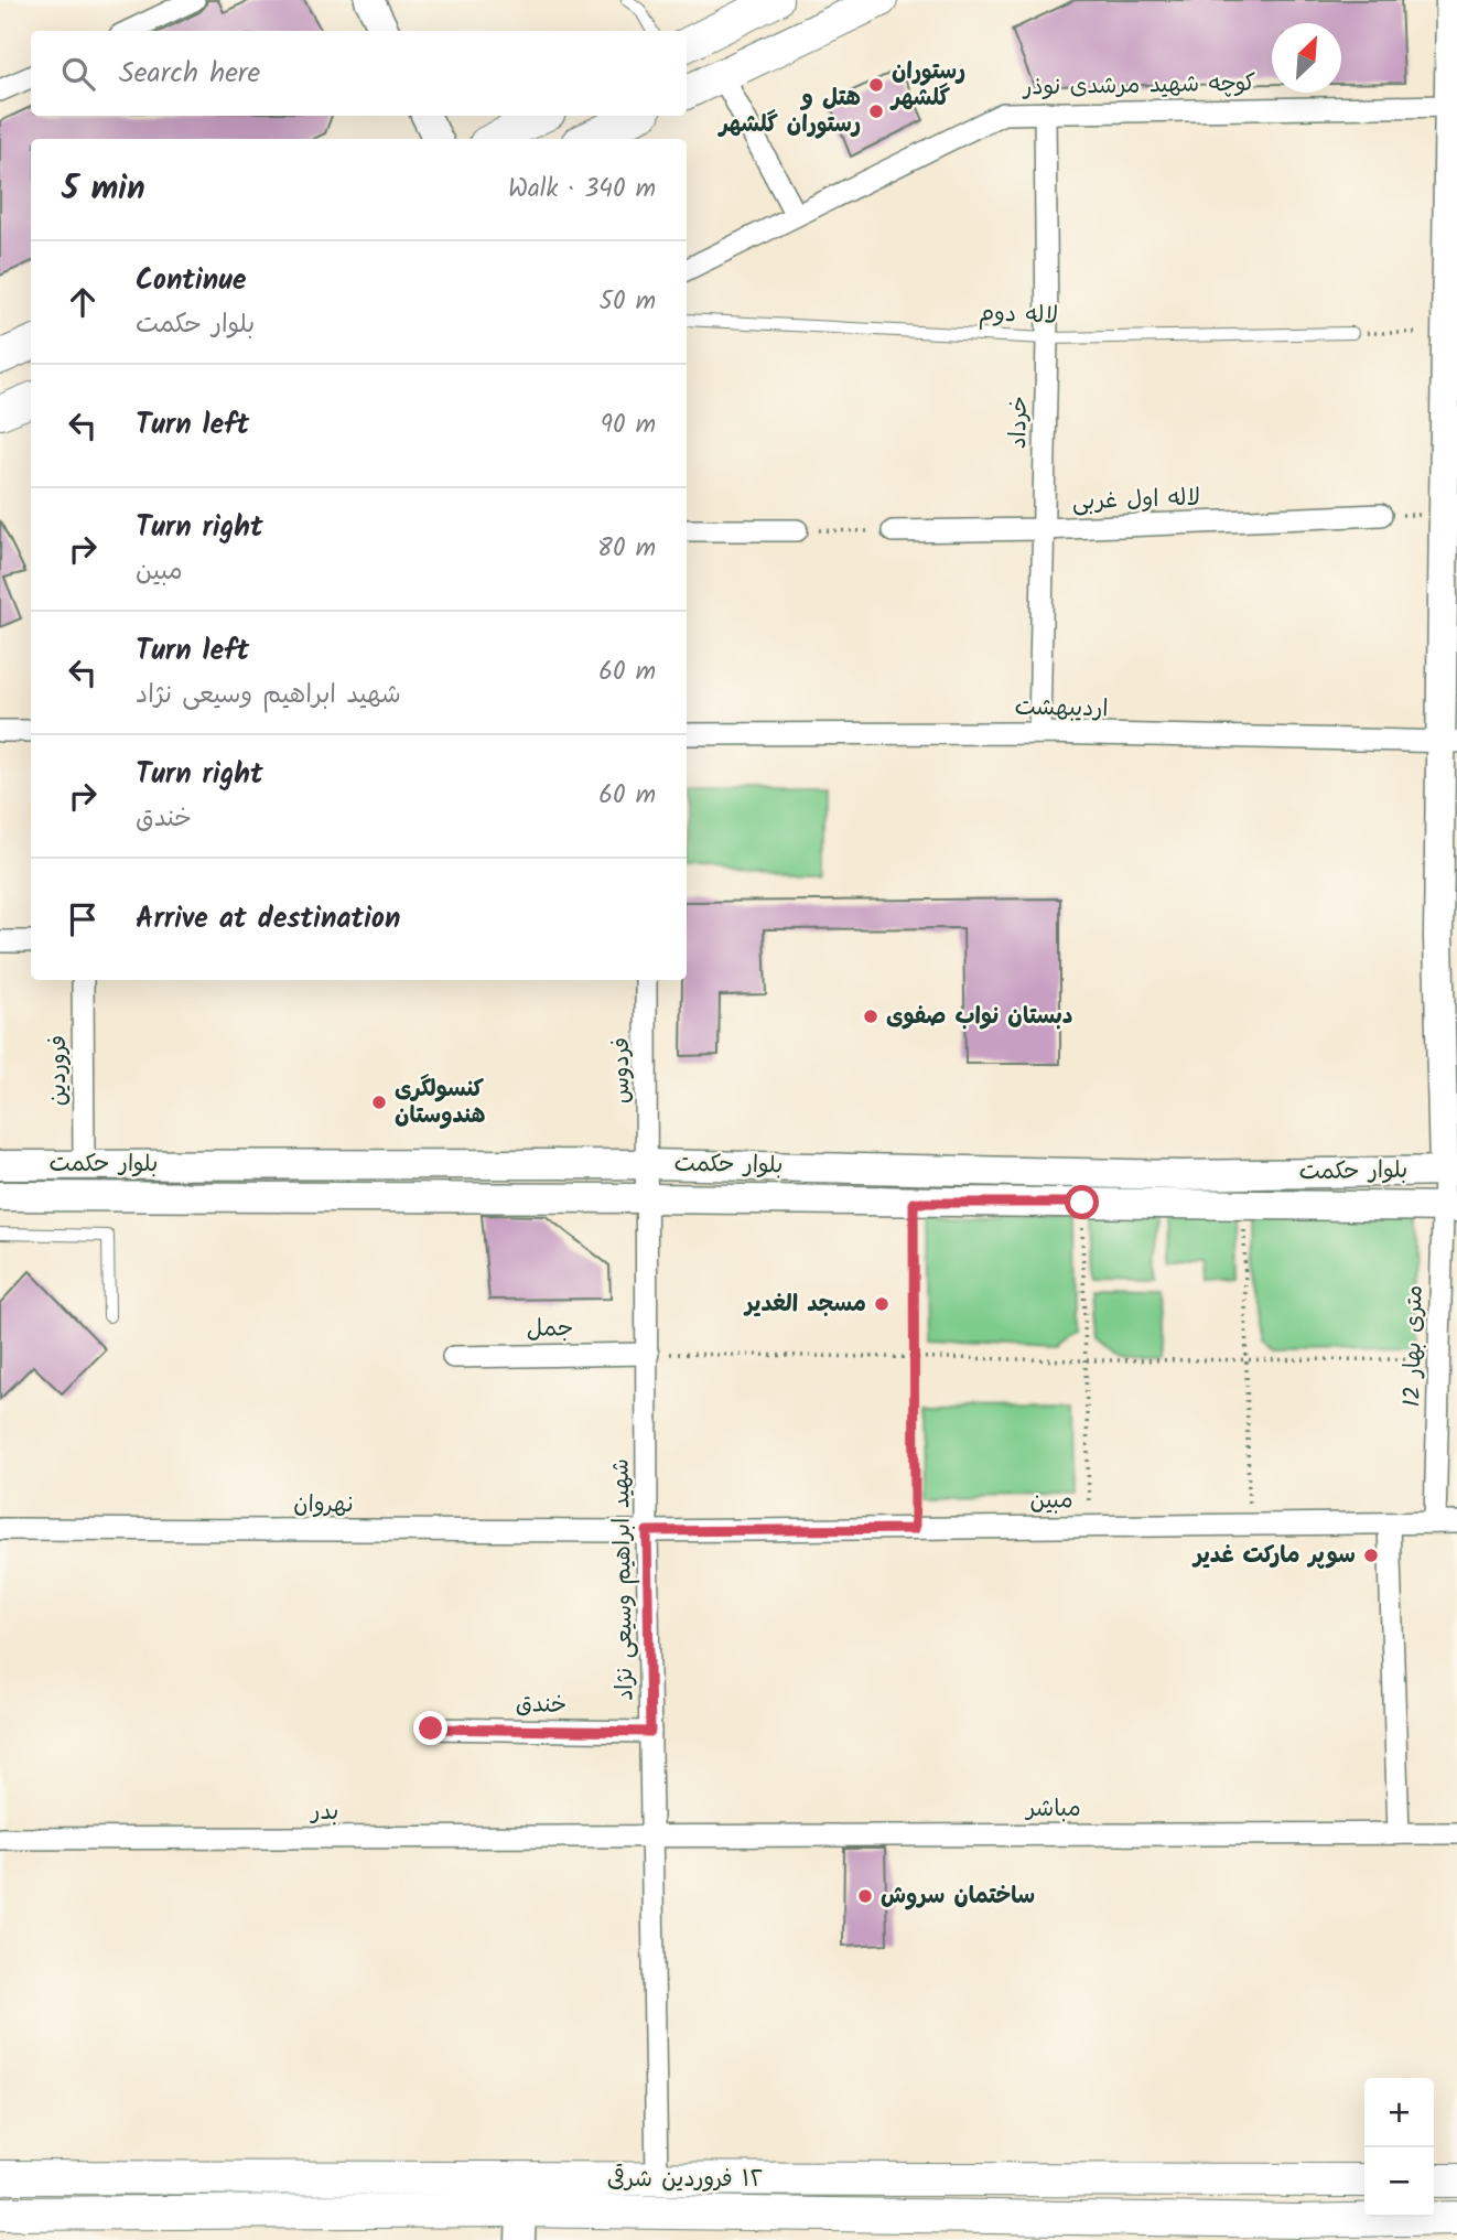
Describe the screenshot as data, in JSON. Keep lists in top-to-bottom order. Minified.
{"streets":{"main road":["١٢ فروردین شرقی"],"street":["کوچه شهید مرشدی نوذر","خرداد","لاله اول غربی","اردیبهشت","فروردین","فردوس","بلوار حکمت","جمل","12 متری بهار","مبین","نهروان","شهید ابراهیم وسیعی نژاد","خندق","مباشر","بدر"],"lane":["لاله دوم"]},"crossings":[["کوچه شهید مرشدی نوذر","خرداد"],["لاله دوم","خرداد"],["خرداد","لاله اول غربی"],["خرداد","اردیبهشت"],["فروردین","بلوار حکمت"],["فردوس","بلوار حکمت"],["فردوس","شهید ابراهیم وسیعی نژاد"],["بلوار حکمت","12 متری بهار"],["بلوار حکمت","شهید ابراهیم وسیعی نژاد"],["جمل","شهید ابراهیم وسیعی نژاد"],["12 متری بهار","مبین"],["مبین","نهروان"],["مبین","شهید ابراهیم وسیعی نژاد"],["نهروان","شهید ابراهیم وسیعی نژاد"],["شهید ابراهیم وسیعی نژاد","خندق"],["شهید ابراهیم وسیعی نژاد","مباشر"],["شهید ابراهیم وسیعی نژاد","بدر"],["شهید ابراهیم وسیعی نژاد","١٢ فروردین شرقی"],["مباشر","بدر"]],"places":["رستوران گلشهر","هتل و رستوران گلشهر","دبستان نواب صفوی","کنسولگری هندوستان","مسجد الغدیر","سوپر مارکت غدیر","ساختمان سروش"],"north":"top right","page":{"search":"Search here","heading":["5 min","Walk · 340 m"],"list":[["Continue","بلوار حکمت","50 m"],["Turn left","90 m"],["Turn right","مبین","80 m"],["Turn left","شهید ابراهیم وسیعی نژاد","60 m"],["Turn right","خندق","60 m"],"Arrive at destination"],"map_buttons":["+","−"]}}
